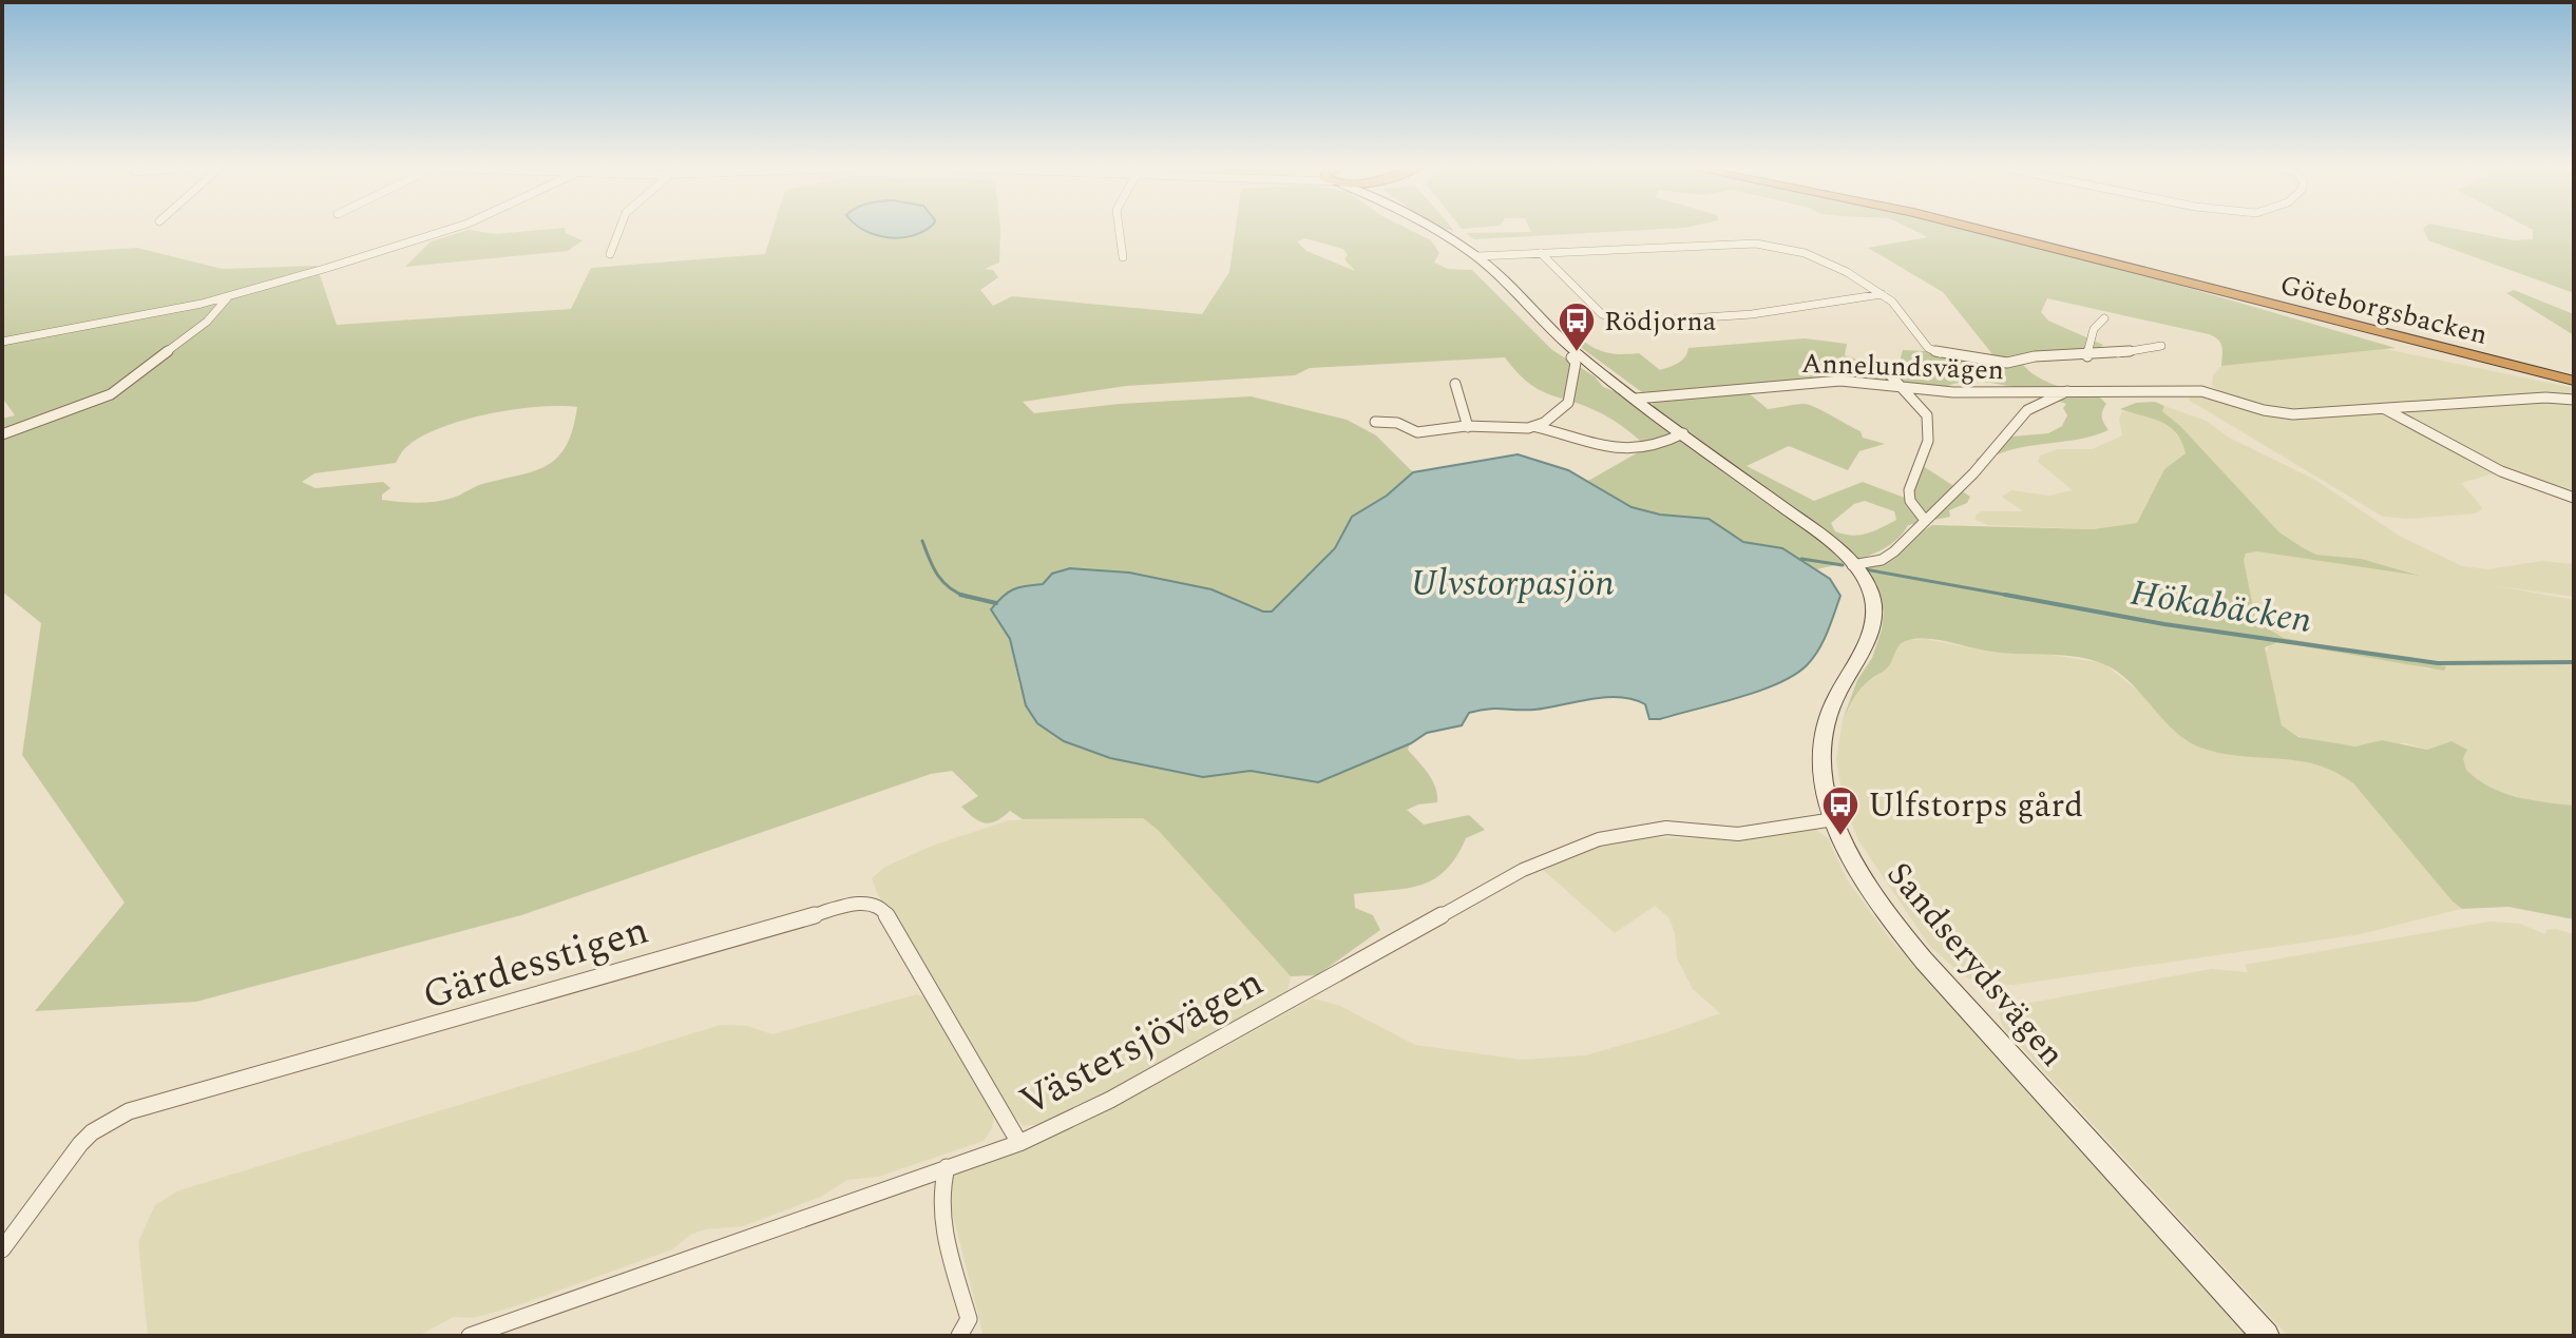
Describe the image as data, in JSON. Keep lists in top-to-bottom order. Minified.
{"streets":{"highway":["Göteborgsbacken"],"street":["Annelundsvägen","Gärdesstigen","Sandserydsvägen","Västersjövägen"]},"crossings":[["Annelundsvägen","Sandserydsvägen"],["Gärdesstigen","Västersjövägen"],["Sandserydsvägen","Västersjövägen"]],"water":["Ulvstorpasjön","Hökabäcken"],"places":{"bus stop":["Rödjorna","Ulfstorps gård"]}}
